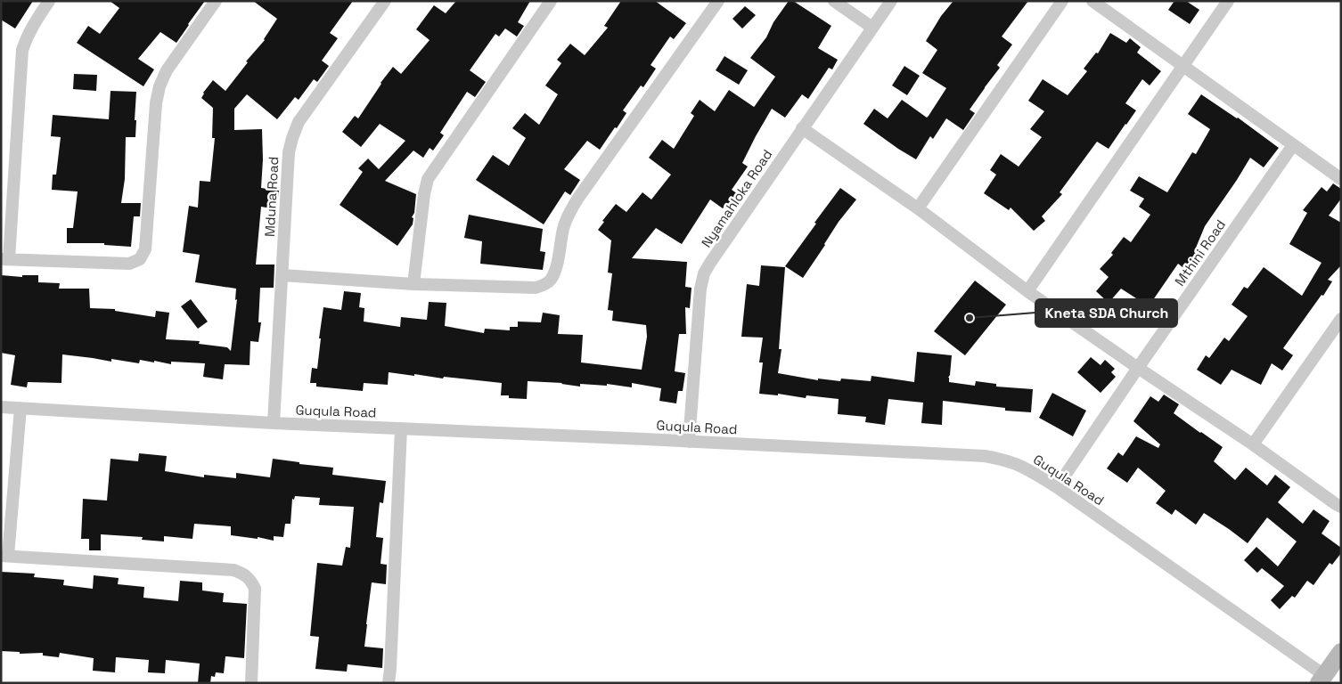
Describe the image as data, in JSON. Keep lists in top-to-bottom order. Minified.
{"streets":{"street":["Mduna Road","Nyamahloka Road","Mthini Road","Guqula Road"]},"crossings":[["Mduna Road","Guqula Road"],["Nyamahloka Road","Guqula Road"],["Mthini Road","Guqula Road"]],"places":["Kneta SDA Church"]}
